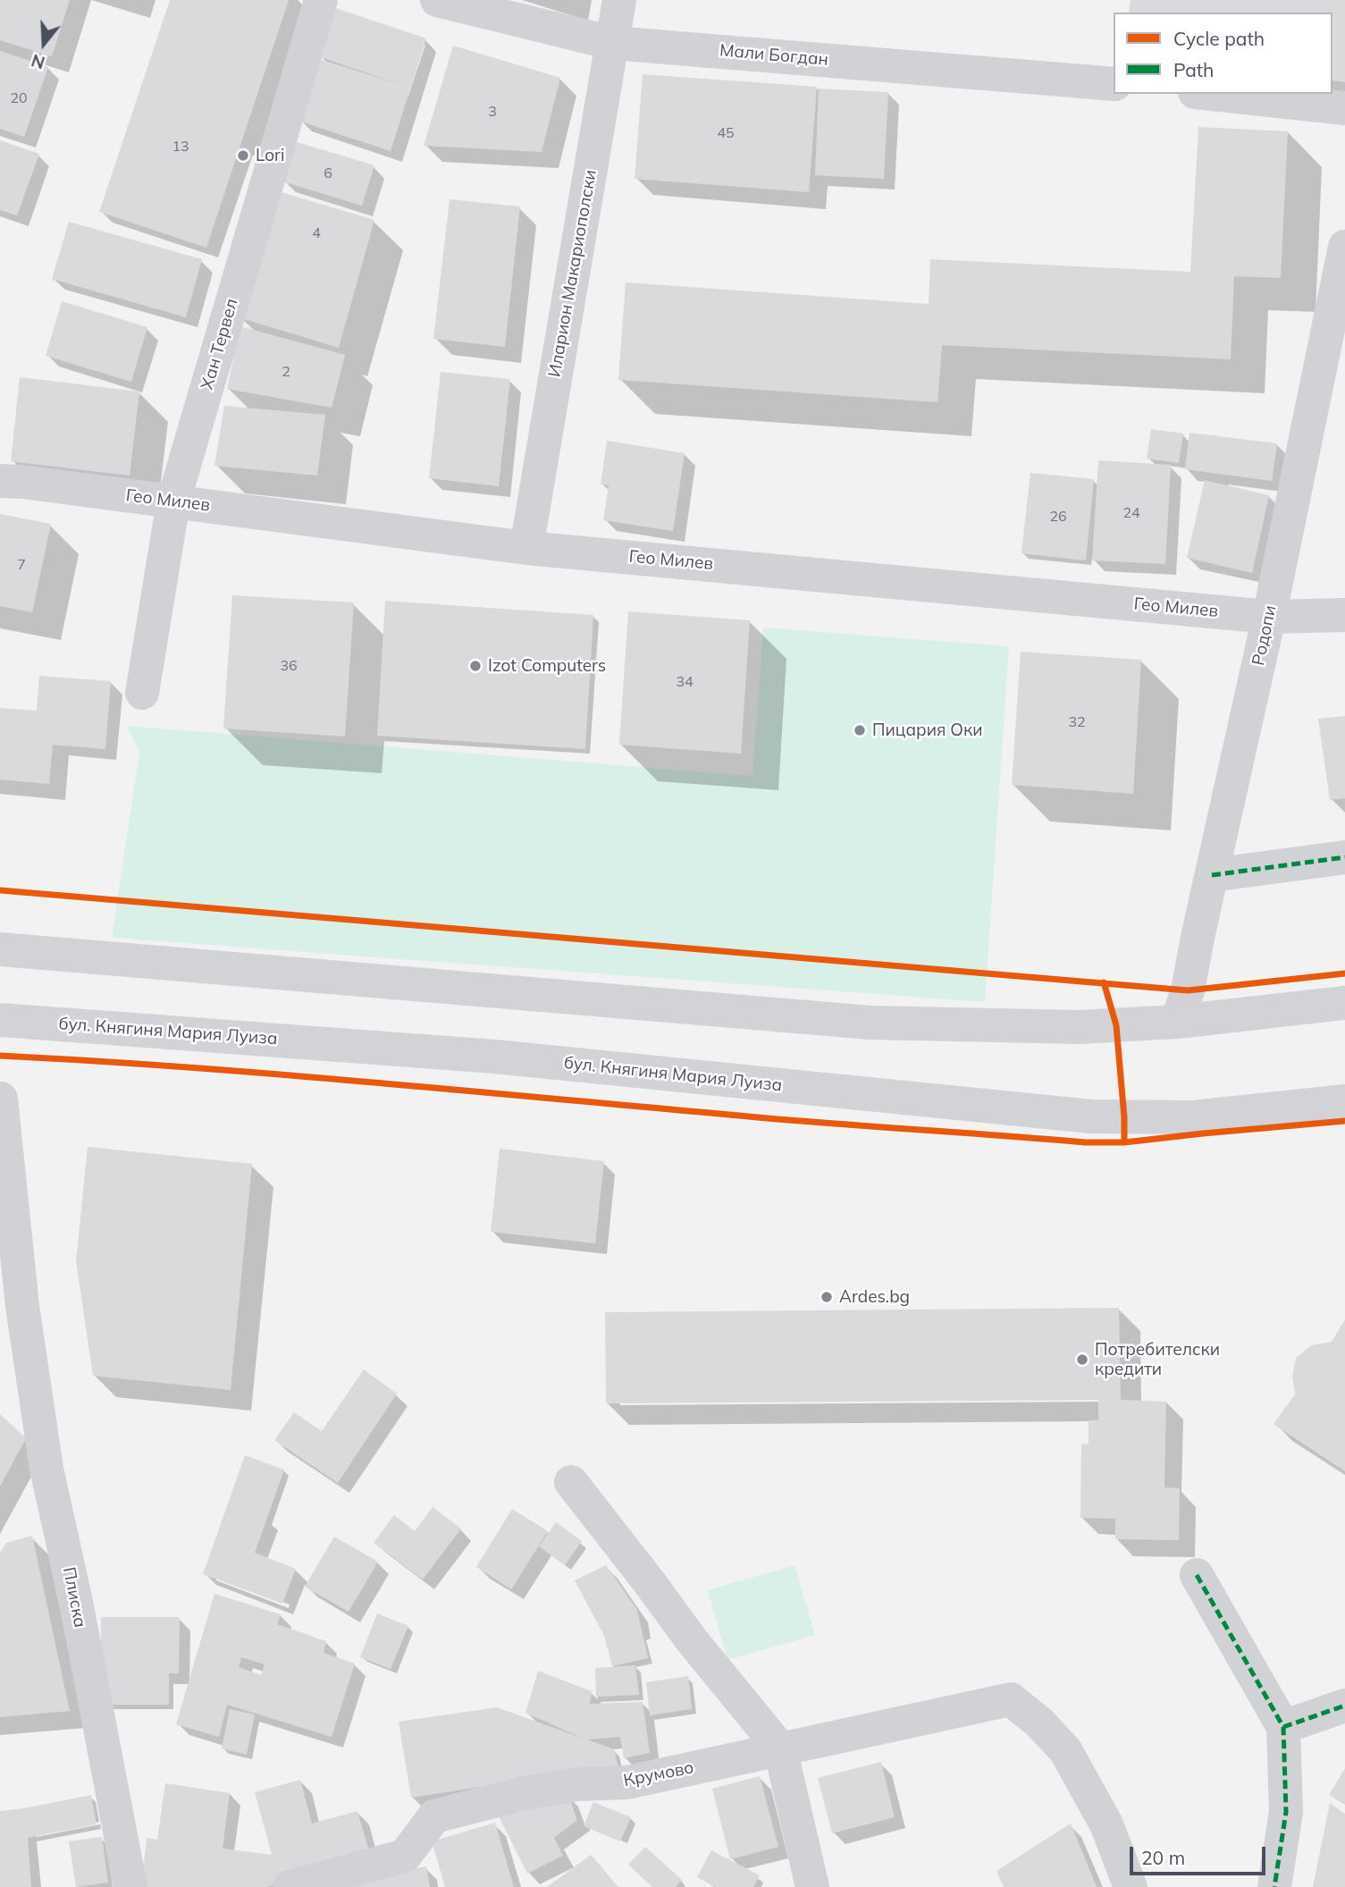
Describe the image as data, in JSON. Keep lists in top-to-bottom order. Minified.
{"streets":{"main road":["бул. Княгиня Мария Луиза"],"street":["Мали Богдан","Иларион Макариополски","Хан Тервел","Гео Милев","Родопи","Плиска","Крумово"]},"crossings":[["Мали Богдан","Иларион Макариополски"],["Иларион Макариополски","Гео Милев"],["Хан Тервел","Гео Милев"],["Гео Милев","Родопи"]],"places":["Lori","Izot Computers","Пицария Оки","Ardes.bg","Потребителски кредити"],"house_numbers":["20","3","45","13","6","4","2","24","26","7","36","34","32"],"legend":["Cycle path","Path"],"scale_bar":"20 m","north":"bottom"}
